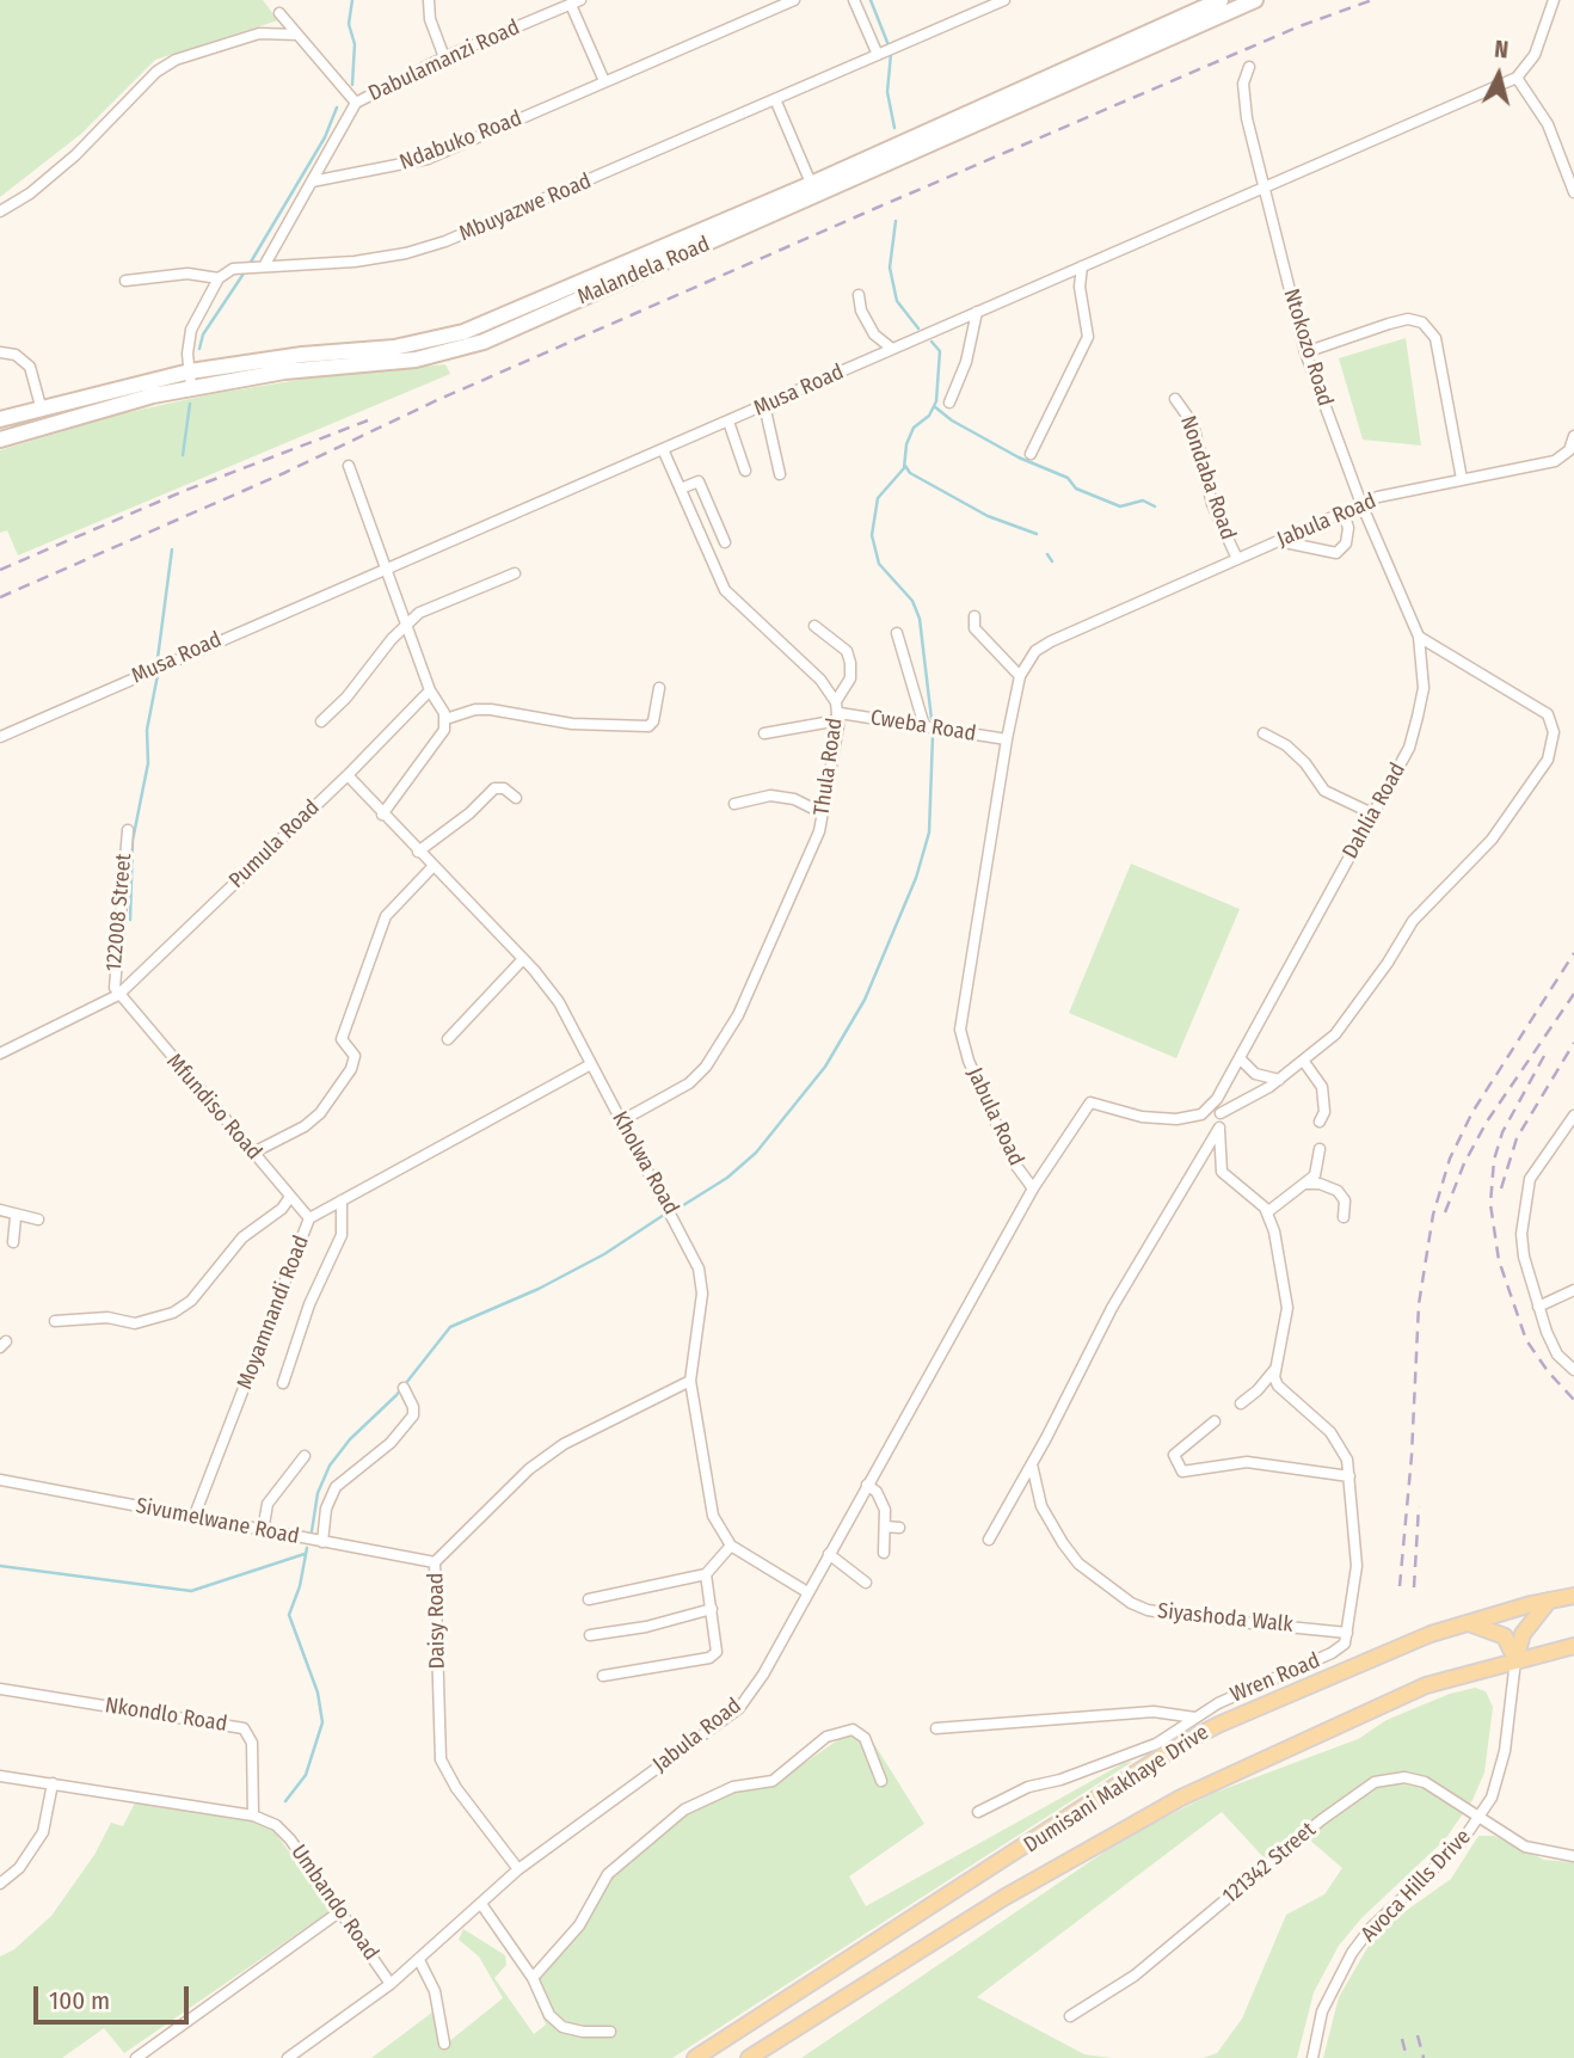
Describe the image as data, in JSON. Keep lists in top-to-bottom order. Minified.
{"streets":{"main road":["Malandela Road","Dumisani Makhaye Drive"],"street":["Dabulamanzi Road","Ndabuko Road","Mbuyazwe Road","Ntokozo Road","Musa Road","Nondaba Road","Jabula Road","Cweba Road","Thula Road","Dahlia Road","Pumula Road","122008 Street","Mfundiso Road","Kholwa Road","Moyamnandi Road","Sivumelwane Road","Siyashoda Walk","Daisy Road","Wren Road","Nkondlo Road","121342 Street","Avoca Hills Drive","Umbando Road"]},"crossings":[["Dabulamanzi Road","Ndabuko Road"],["Dabulamanzi Road","Mbuyazwe Road"],["Ntokozo Road","Musa Road"],["Ntokozo Road","Jabula Road"],["Ntokozo Road","Dahlia Road"],["Musa Road","Thula Road"],["Nondaba Road","Jabula Road"],["Jabula Road","Cweba Road"],["Jabula Road","Dahlia Road"],["Jabula Road","Daisy Road"],["Jabula Road","Umbando Road"],["Cweba Road","Thula Road"],["Thula Road","Kholwa Road"],["Pumula Road","122008 Street"],["Pumula Road","Mfundiso Road"],["Pumula Road","Kholwa Road"],["122008 Street","Mfundiso Road"],["Mfundiso Road","Moyamnandi Road"],["Kholwa Road","Moyamnandi Road"],["Kholwa Road","Daisy Road"],["Moyamnandi Road","Sivumelwane Road"],["Sivumelwane Road","Daisy Road"],["Siyashoda Walk","Wren Road"],["Nkondlo Road","Umbando Road"],["Dumisani Makhaye Drive","Avoca Hills Drive"],["121342 Street","Avoca Hills Drive"]],"scale_bar":"100 m","north":"top"}
